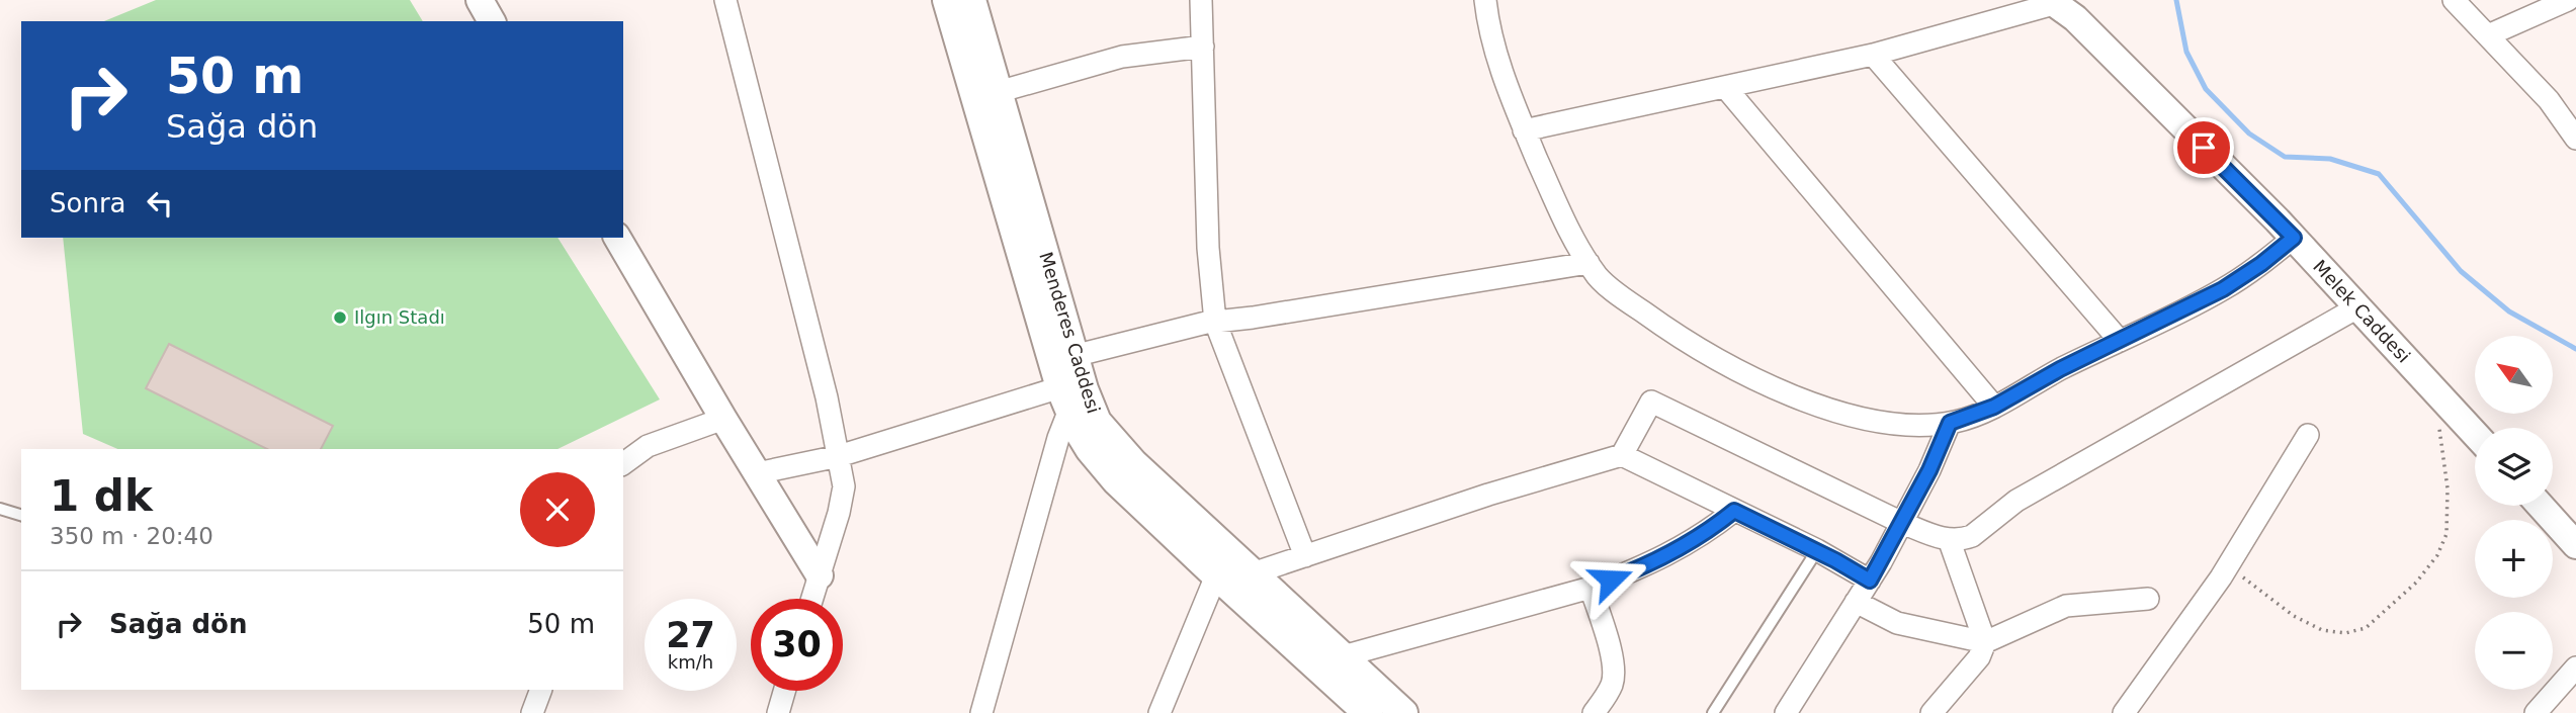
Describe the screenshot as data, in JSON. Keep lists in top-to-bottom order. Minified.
{"streets":{"main road":["Menderes Caddesi"],"street":["Melek Caddesi"]},"places":["Ilgın Stadı"],"north":"top left","page":{"turn":["50 m","Sağa dön"],"then":"Sonra","map_buttons":["+","−"],"heading":["1 dk","350 m · 20:40"],"list":[{"name":"Sağa dön","value":"50 m"}],"speed":"27 km/h","limit":"30"}}
